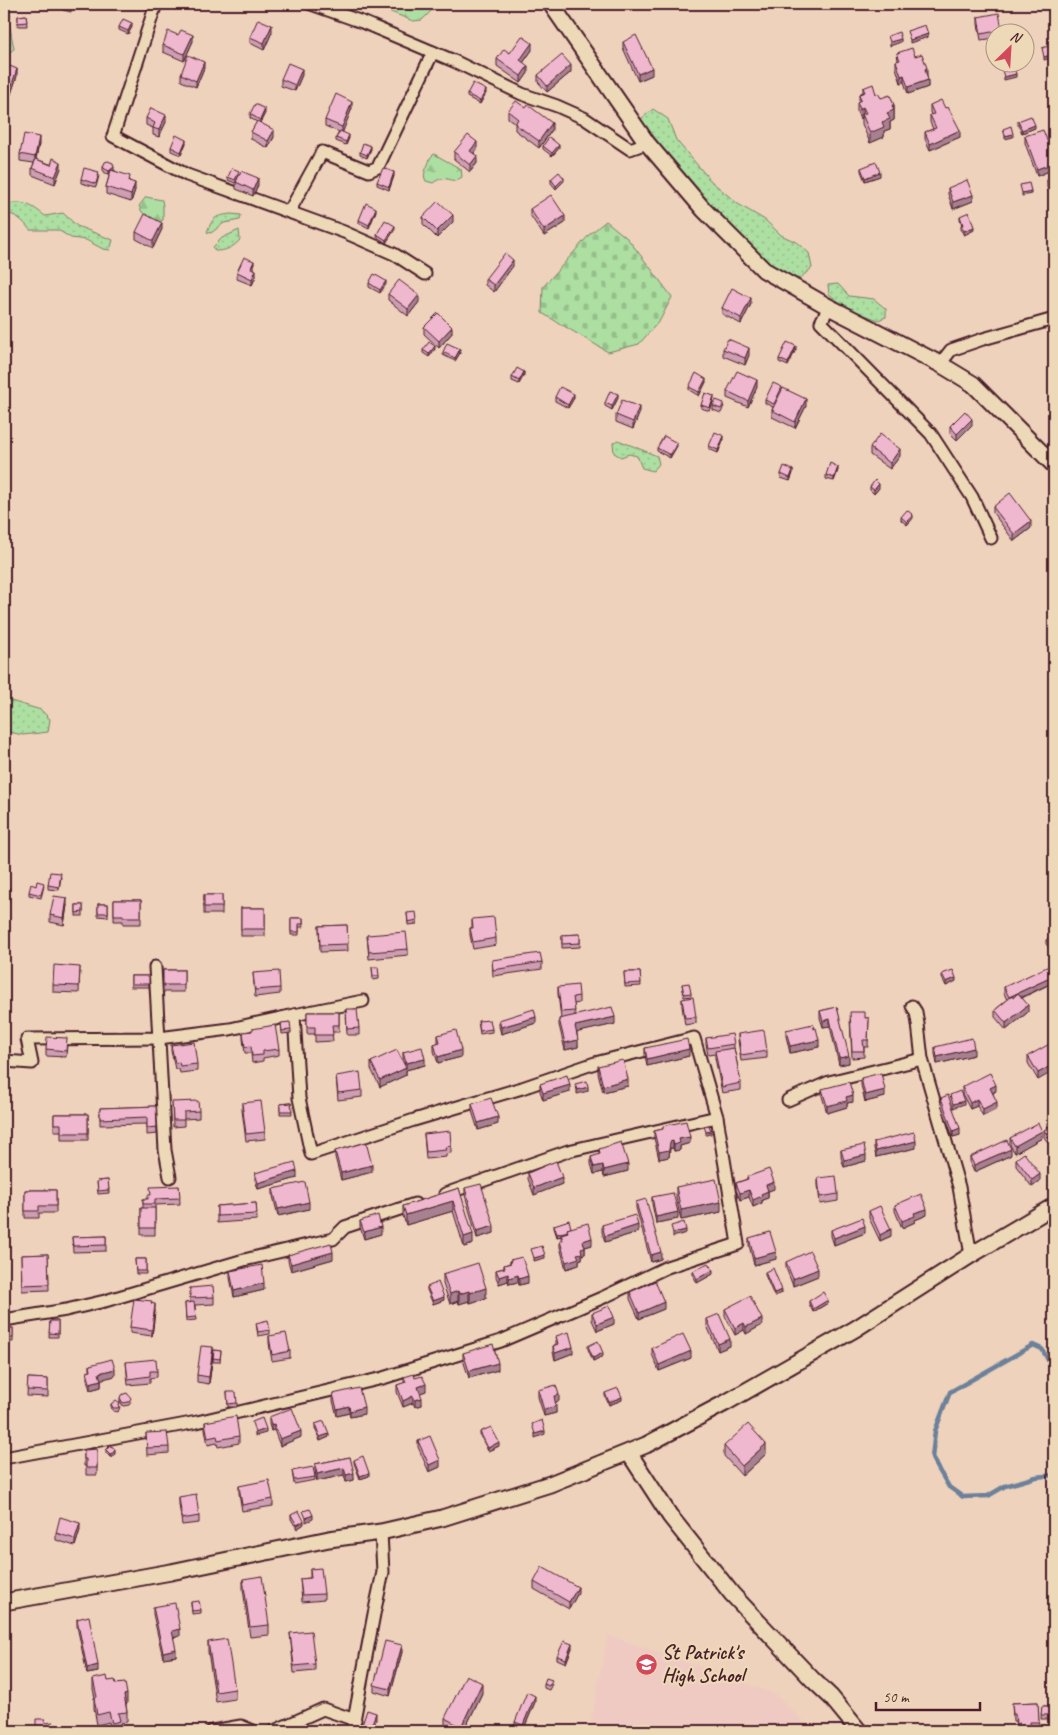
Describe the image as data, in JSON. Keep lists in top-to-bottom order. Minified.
{"places":{"school or university":["St Patrick's High School"]},"scale_bar":"50 m","north":"top right"}
